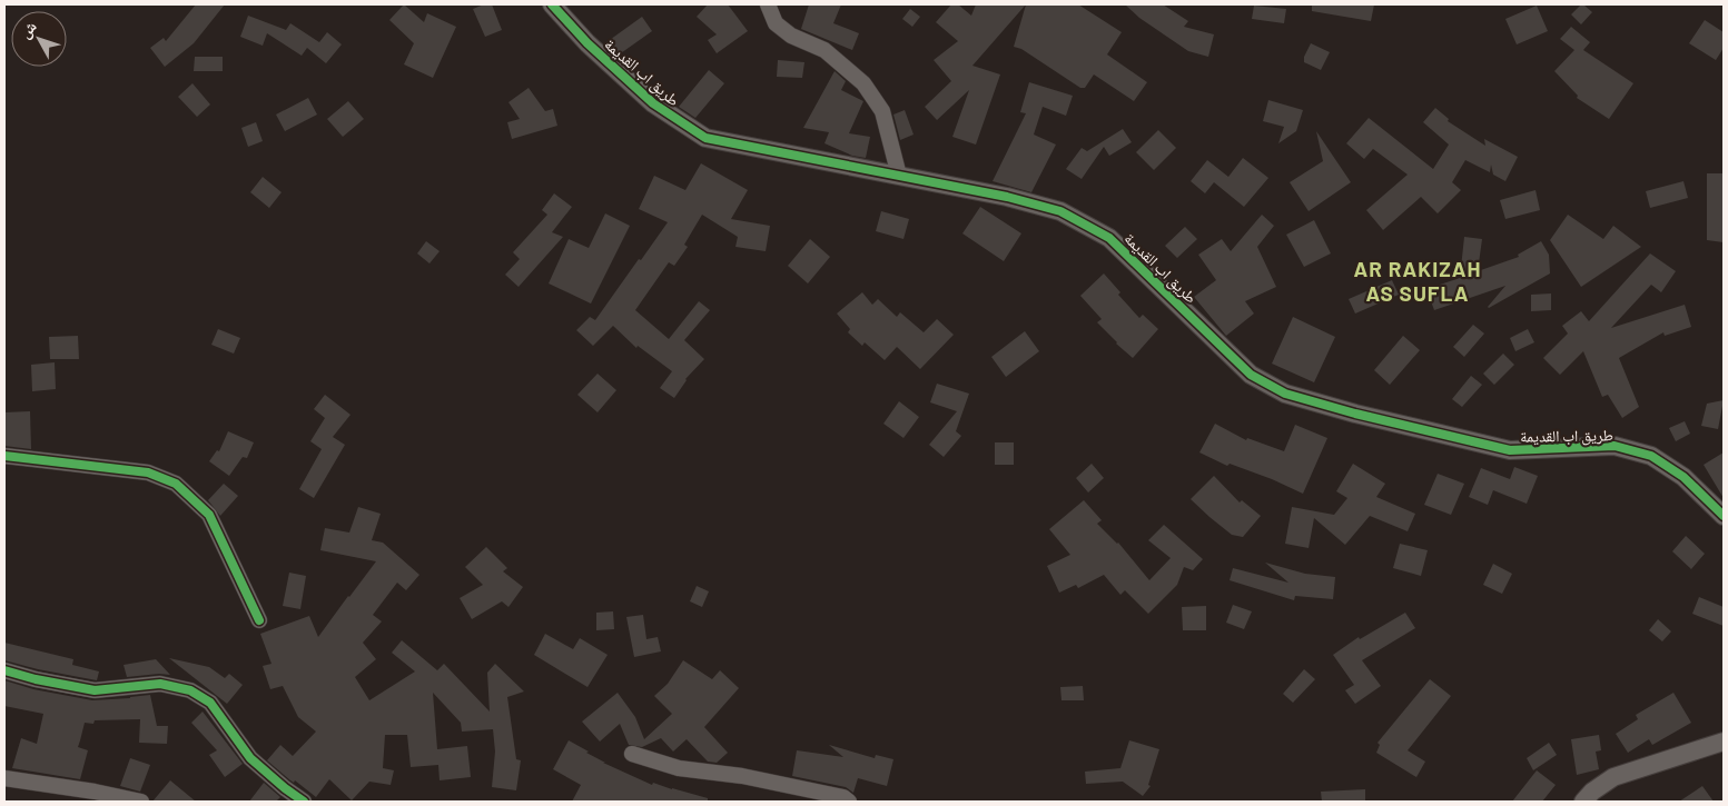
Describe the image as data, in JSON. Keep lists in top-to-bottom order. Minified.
{"streets":{"street":["طريق اب القديمة"]},"districts":["AR RAKIZAH AS SUFLA"],"north":"top left"}
